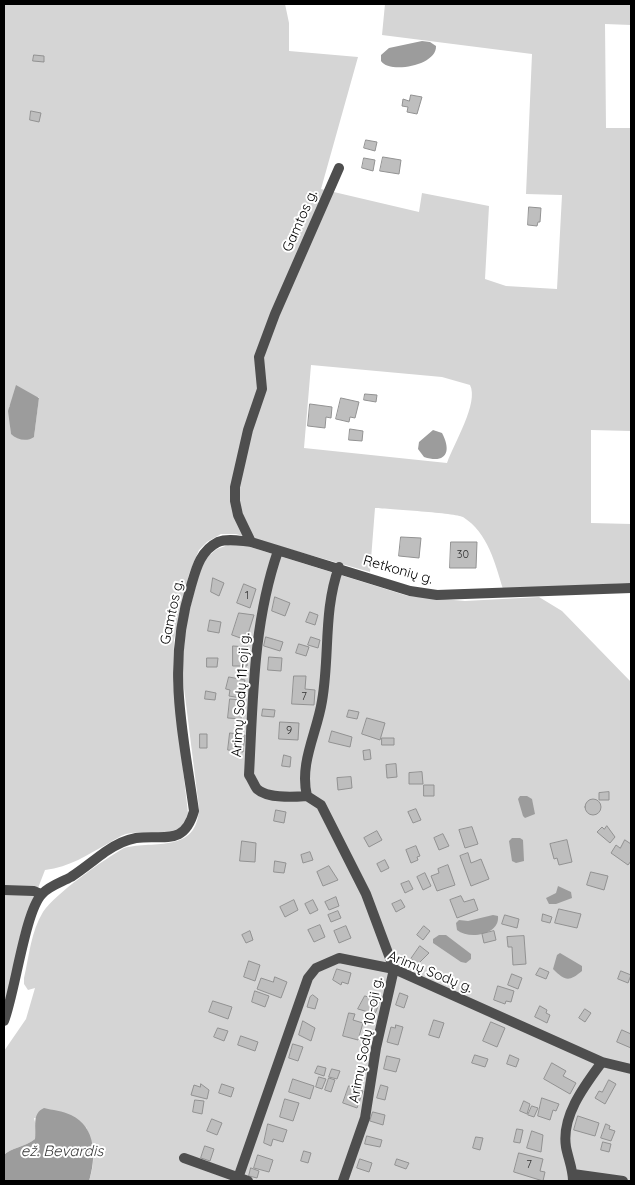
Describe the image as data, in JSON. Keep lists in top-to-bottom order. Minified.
{"streets":{"street":["Gamtos g.","Retkonių g.","Arimų Sodų 11-oji g.","Arimų Sodų g.","Arimų Sodų 10-oji g."]},"crossings":[["Gamtos g.","Retkonių g."],["Retkonių g.","Arimų Sodų 11-oji g."],["Arimų Sodų 11-oji g.","Arimų Sodų 10-oji g."],["Arimų Sodų g.","Arimų Sodų 10-oji g."]],"water":["ež. Bevardis"],"house_numbers":["30","1","7","9","7"]}
